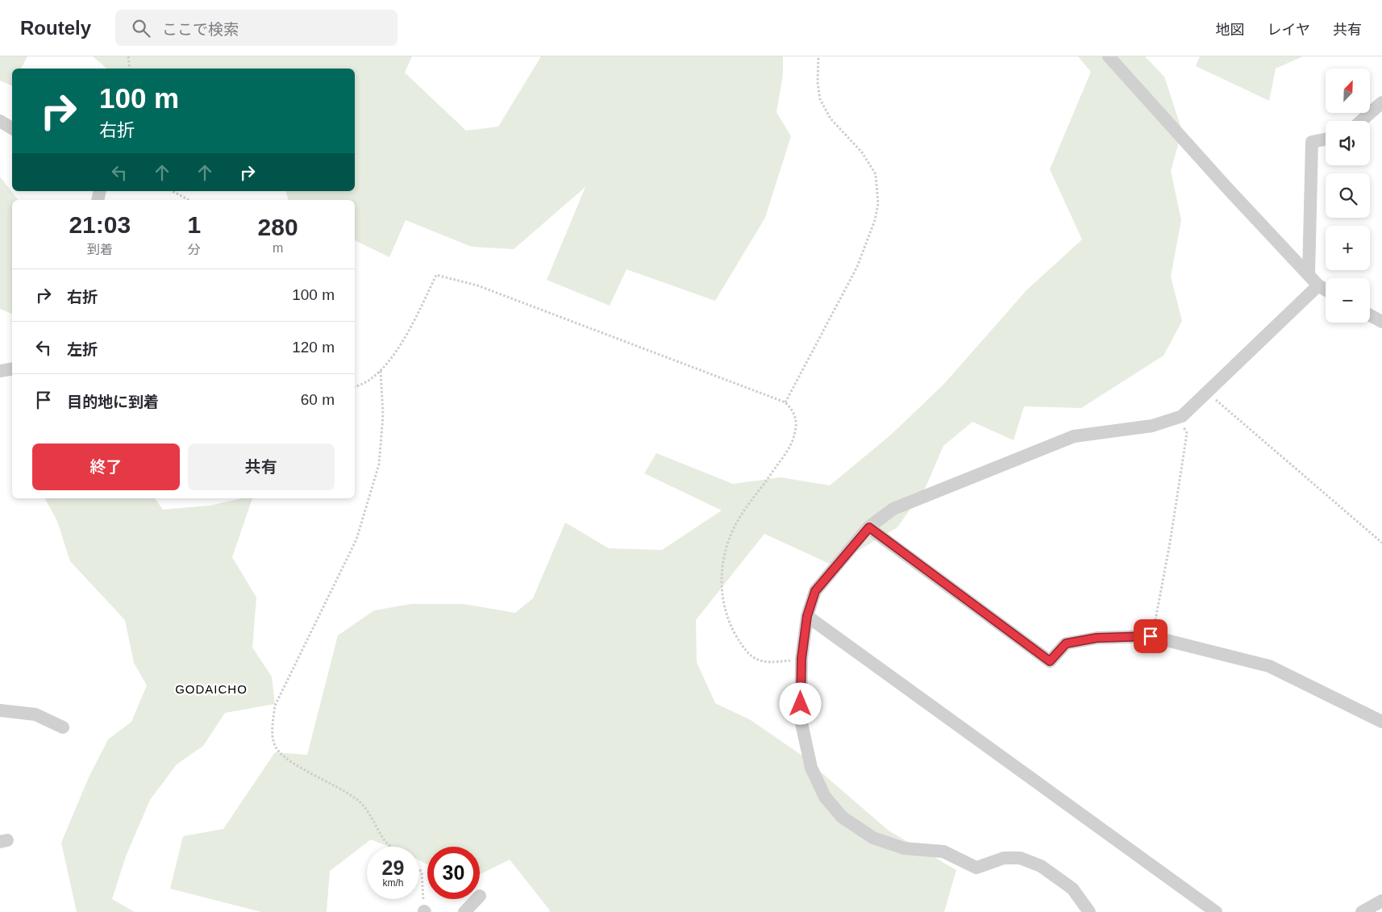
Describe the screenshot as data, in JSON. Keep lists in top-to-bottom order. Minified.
{"districts":["GODAICHO"],"north":"top right","page":{"header":"Routely","search":"ここで検索","nav":["地図","レイヤ","共有"],"map_buttons":["+","−"],"turn":["100 m","右折"],"eta":["21:03","到着","1","分","280","m"],"list":[{"name":"右折","value":"100 m"},{"name":"左折","value":"120 m"},{"name":"目的地に到着","value":"60 m"}],"buttons":["終了","共有"],"speed":"29 km/h","limit":"30"}}
